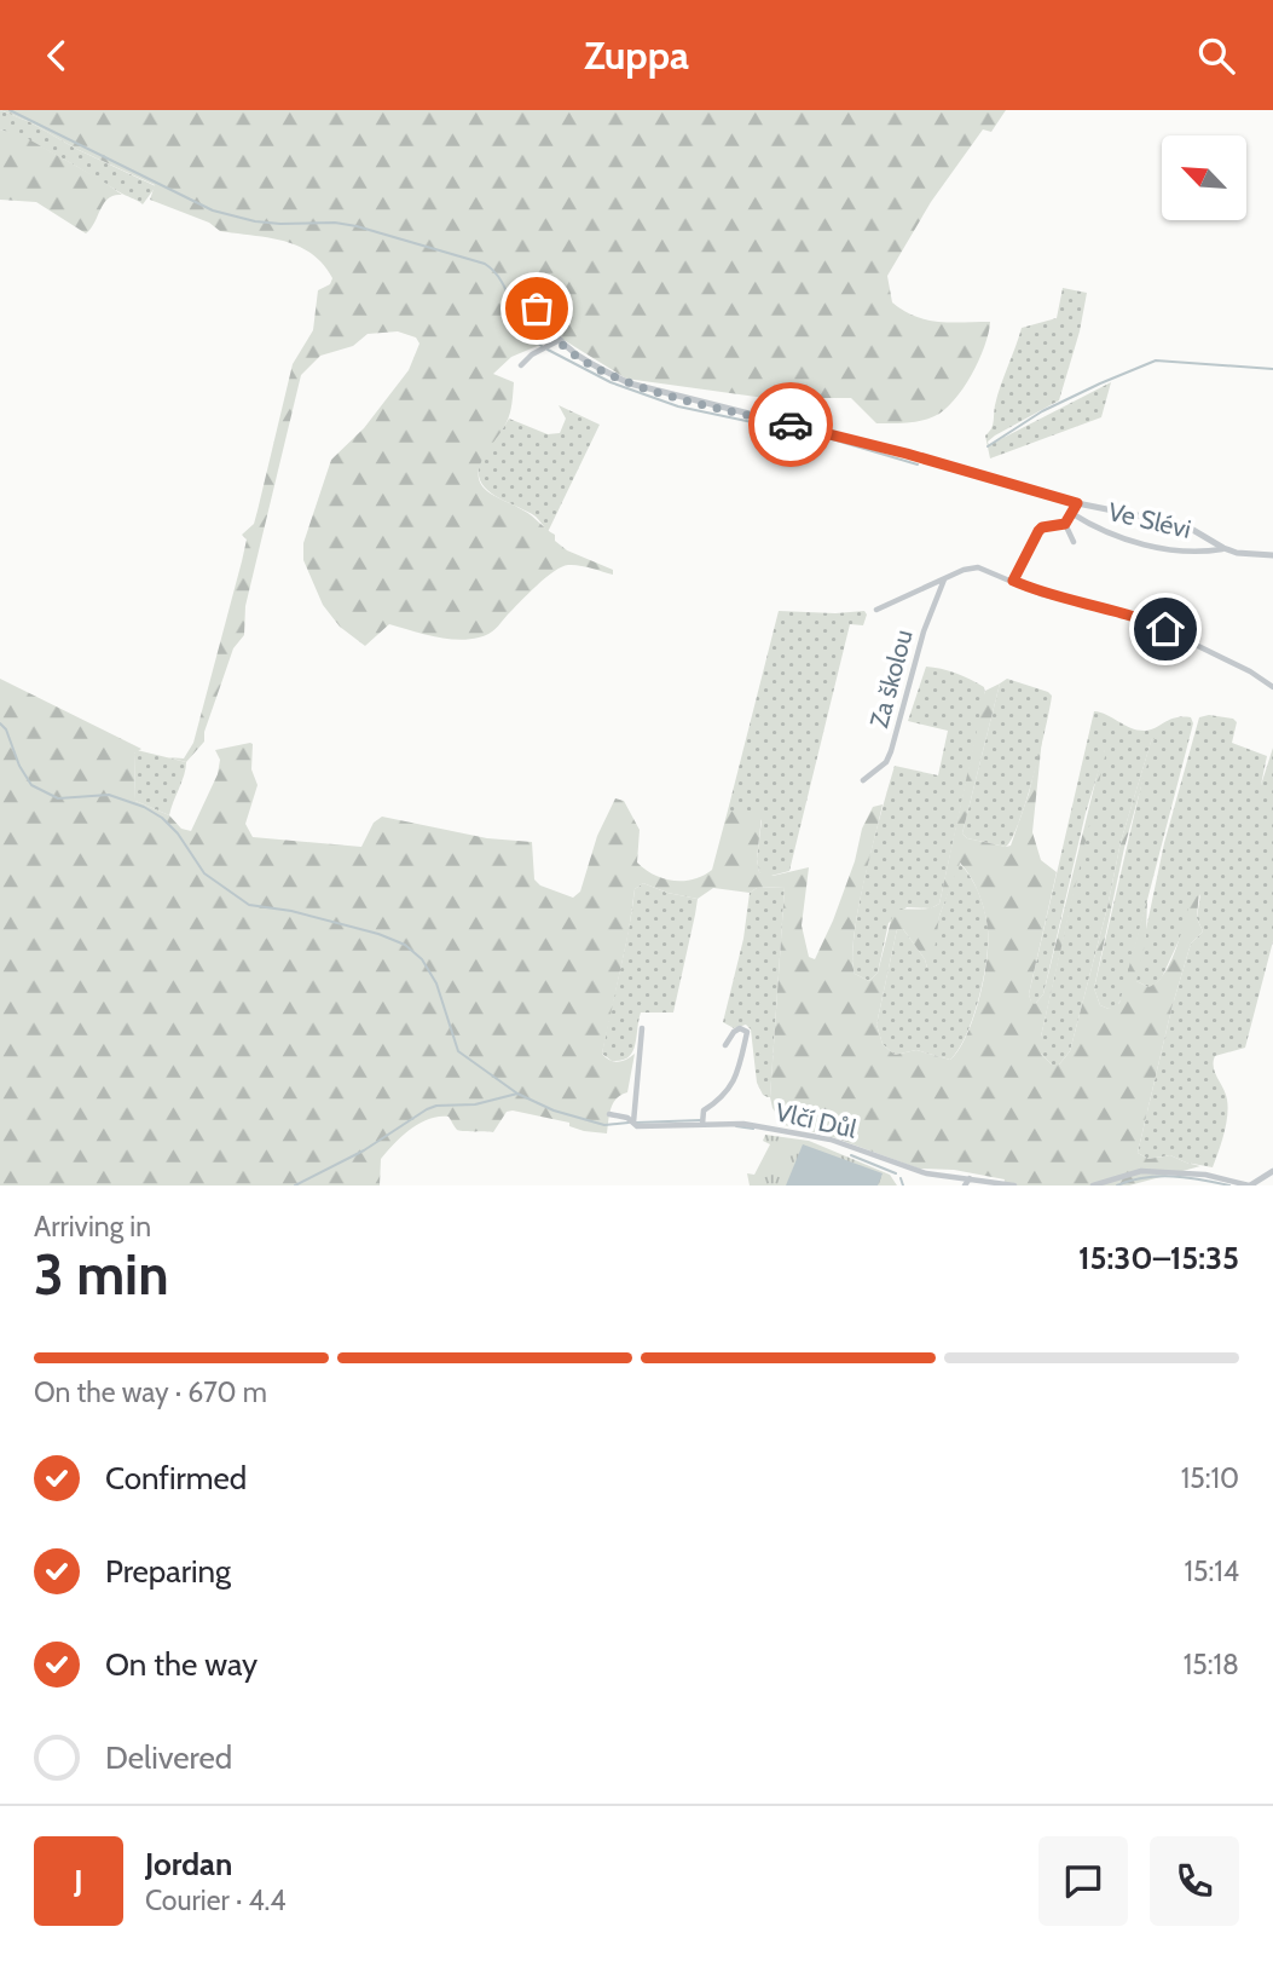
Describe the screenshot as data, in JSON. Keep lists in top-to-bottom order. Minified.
{"streets":{"street":["Ve Slévi","Za školou","Vlčí Důl"]},"north":"top left","page":{"header":"Zuppa","heading":["3 min","Arriving in","15:30–15:35"],"panel":["Jordan","Courier · 4.4"],"bar":"On the way · 670 m","list":[["Confirmed","15:10"],["Preparing","15:14"],["On the way","15:18"],"Delivered"],"round":"J"}}
